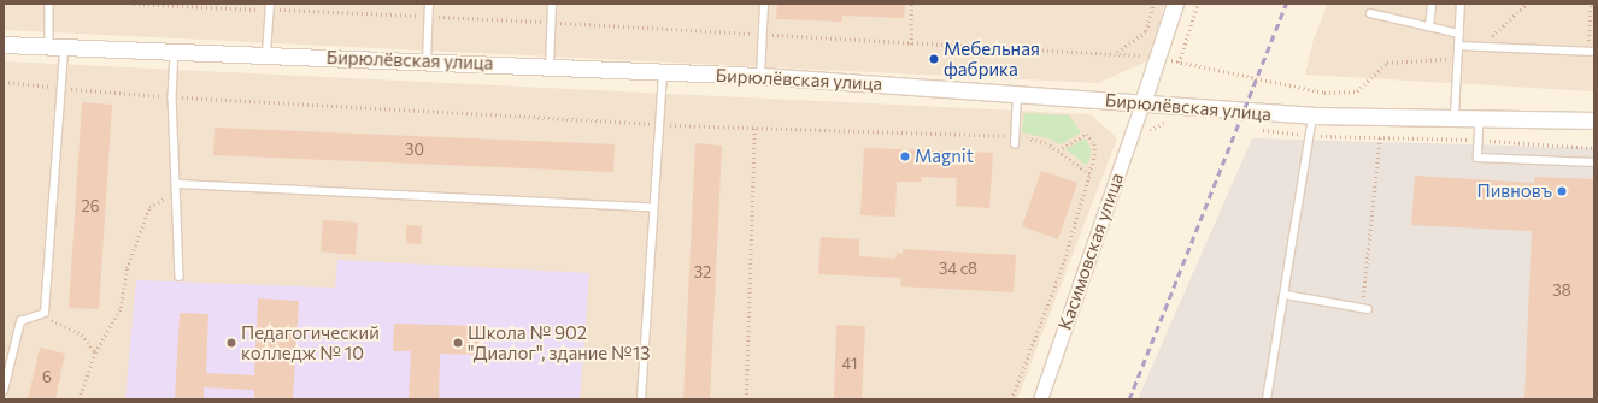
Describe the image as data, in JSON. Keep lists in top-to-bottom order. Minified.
{"streets":{"street":["Бирюлёвская улица","Касимовская улица"]},"crossings":[["Бирюлёвская улица","Касимовская улица"]],"places":["Мебельная фабрика","Magnit","Пивновъ","Педагогический колледж № 10","Школа № 902 \"Диалог\", здание №13"],"house_numbers":["30","26","34 с8","32","38","41","6"]}
